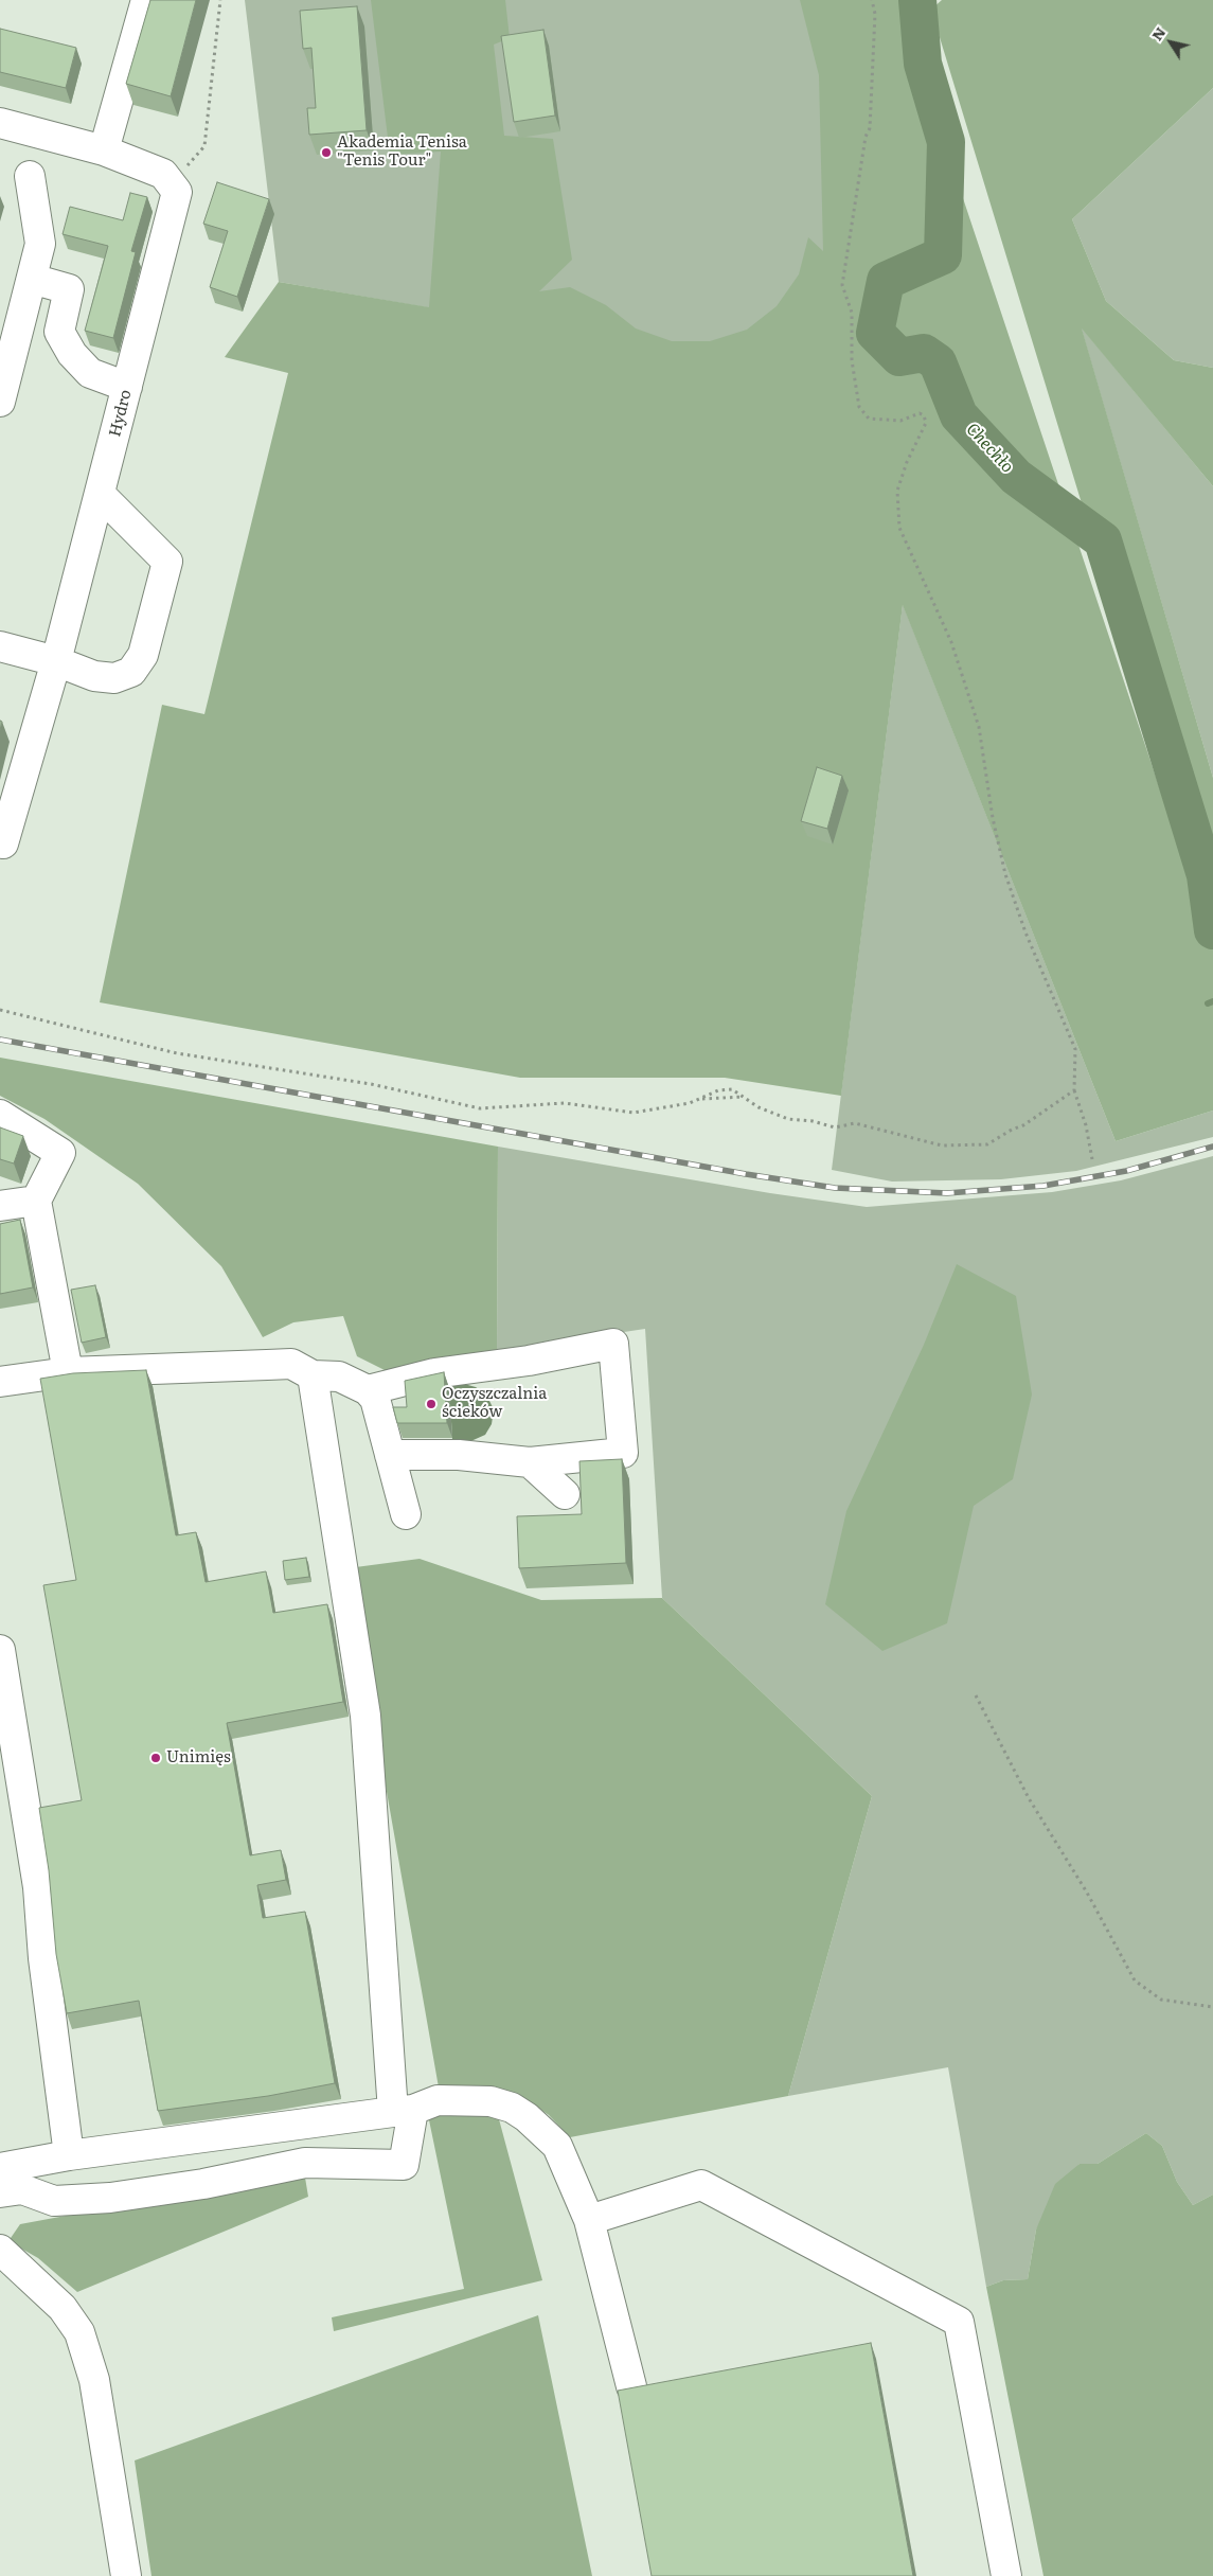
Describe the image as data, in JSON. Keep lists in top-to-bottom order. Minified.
{"streets":{"street":["Hydro"]},"water":["Chechło"],"places":["Akademia Tenisa \"Tenis Tour\"","Oczyszczalnia ścieków","Unimięs"],"north":"top left"}
